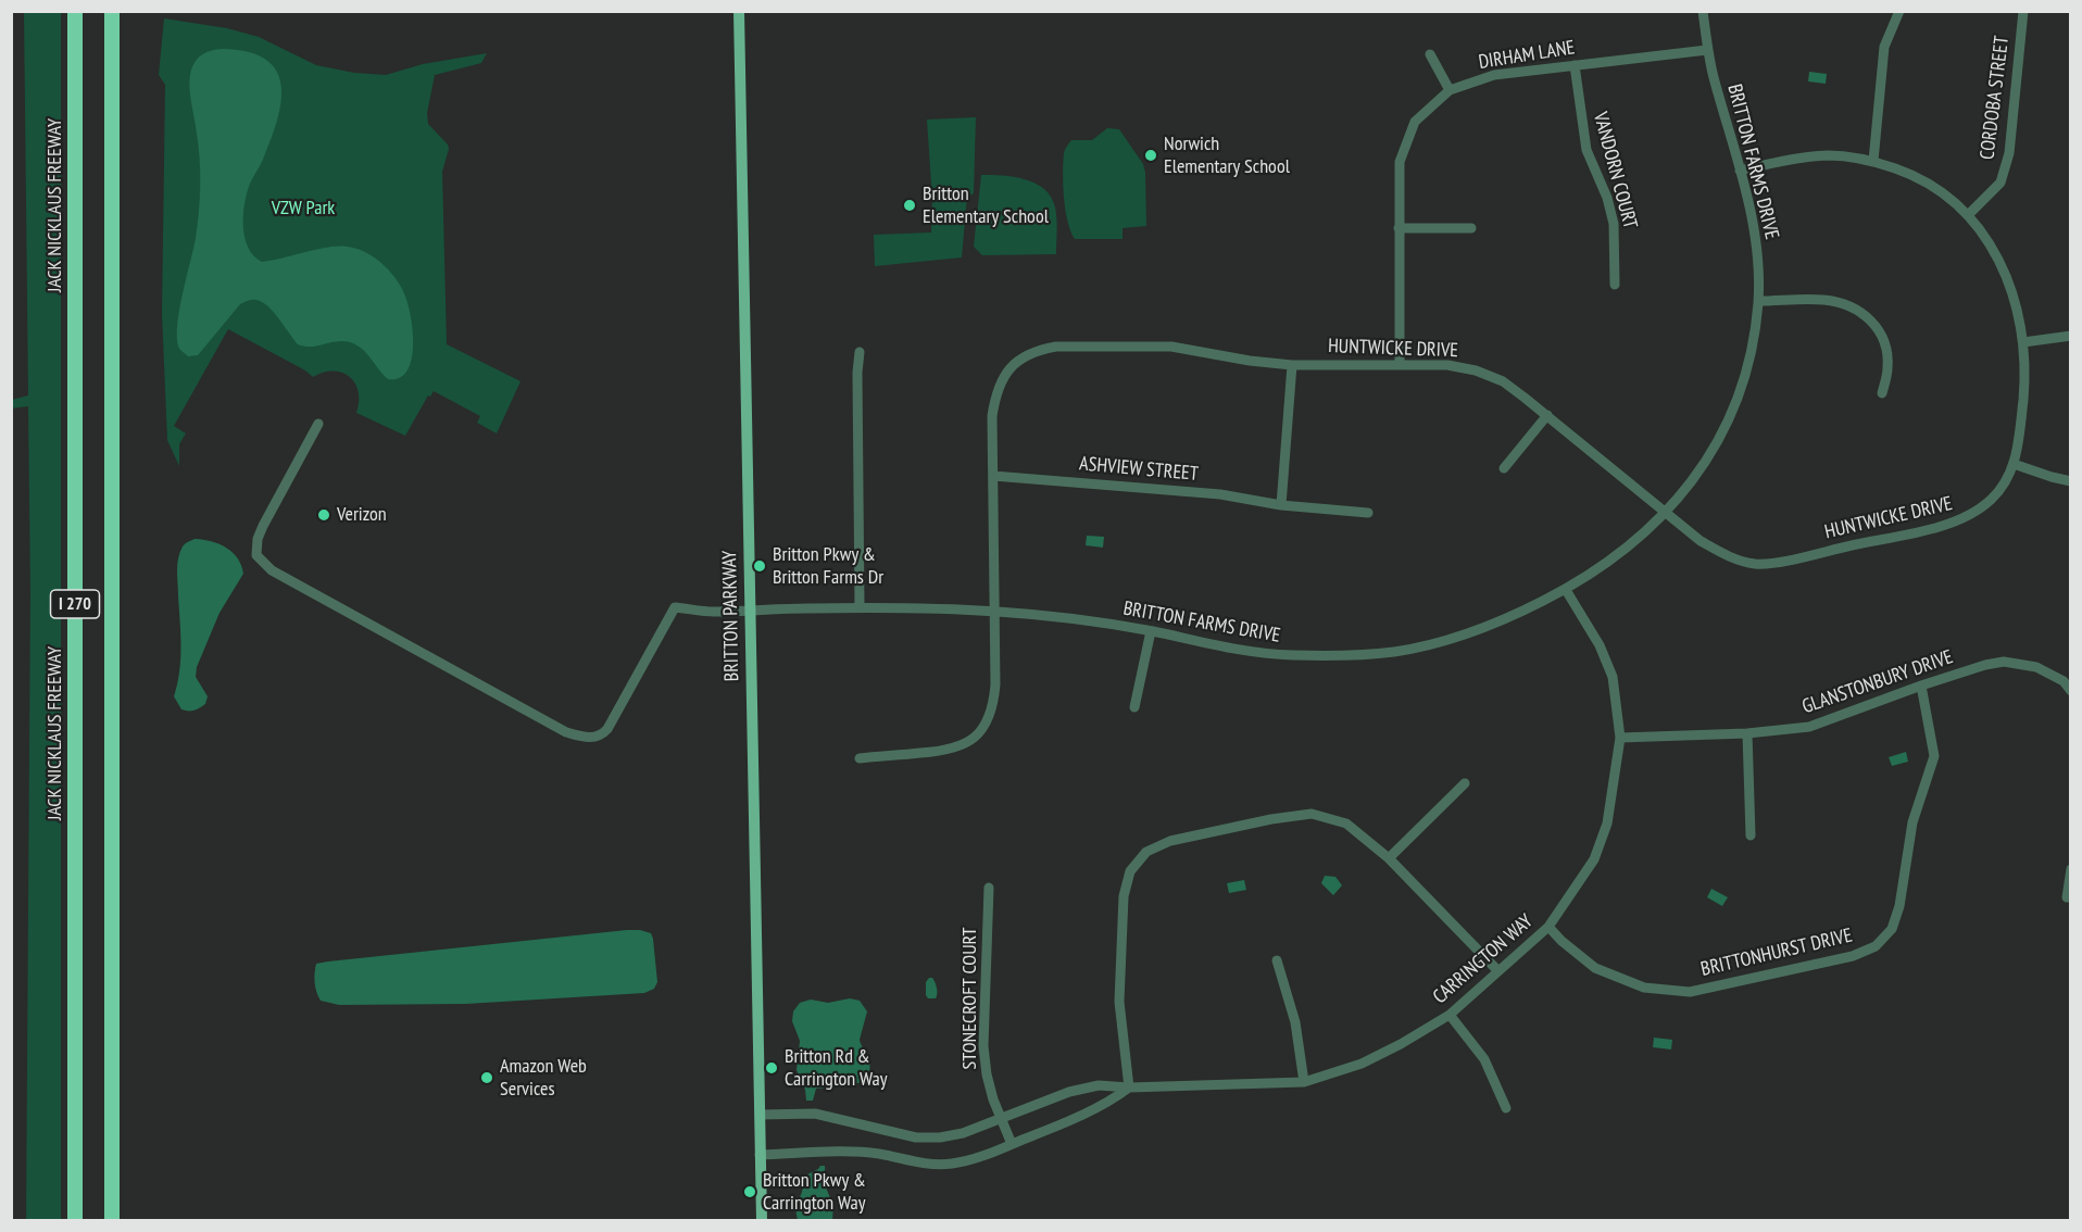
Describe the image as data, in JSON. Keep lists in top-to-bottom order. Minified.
{"streets":{"highway":["JACK NICKLAUS FREEWAY","I 270"],"main road":["BRITTON PARKWAY"],"street":["DIRHAM LANE","CORDOBA STREET","BRITTON FARMS DRIVE","VANDORN COURT","HUNTWICKE DRIVE","ASHVIEW STREET","GLANSTONBURY DRIVE","BRITTONHURST DRIVE","CARRINGTON WAY","STONECROFT COURT"]},"crossings":[["DIRHAM LANE","BRITTON FARMS DRIVE"],["DIRHAM LANE","VANDORN COURT"],["DIRHAM LANE","HUNTWICKE DRIVE"],["CORDOBA STREET","HUNTWICKE DRIVE"],["BRITTON FARMS DRIVE","HUNTWICKE DRIVE"],["BRITTON FARMS DRIVE","BRITTON PARKWAY"],["BRITTON FARMS DRIVE","CARRINGTON WAY"],["HUNTWICKE DRIVE","ASHVIEW STREET"],["BRITTON PARKWAY","CARRINGTON WAY"],["GLANSTONBURY DRIVE","BRITTONHURST DRIVE"],["GLANSTONBURY DRIVE","CARRINGTON WAY"],["BRITTONHURST DRIVE","CARRINGTON WAY"],["CARRINGTON WAY","STONECROFT COURT"]],"parks":["VZW Park"],"places":["Norwich Elementary School","Britton Elementary School","Verizon","Britton Pkwy & Britton Farms Dr","Britton Rd & Carrington Way","Amazon Web Services","Britton Pkwy & Carrington Way"]}
